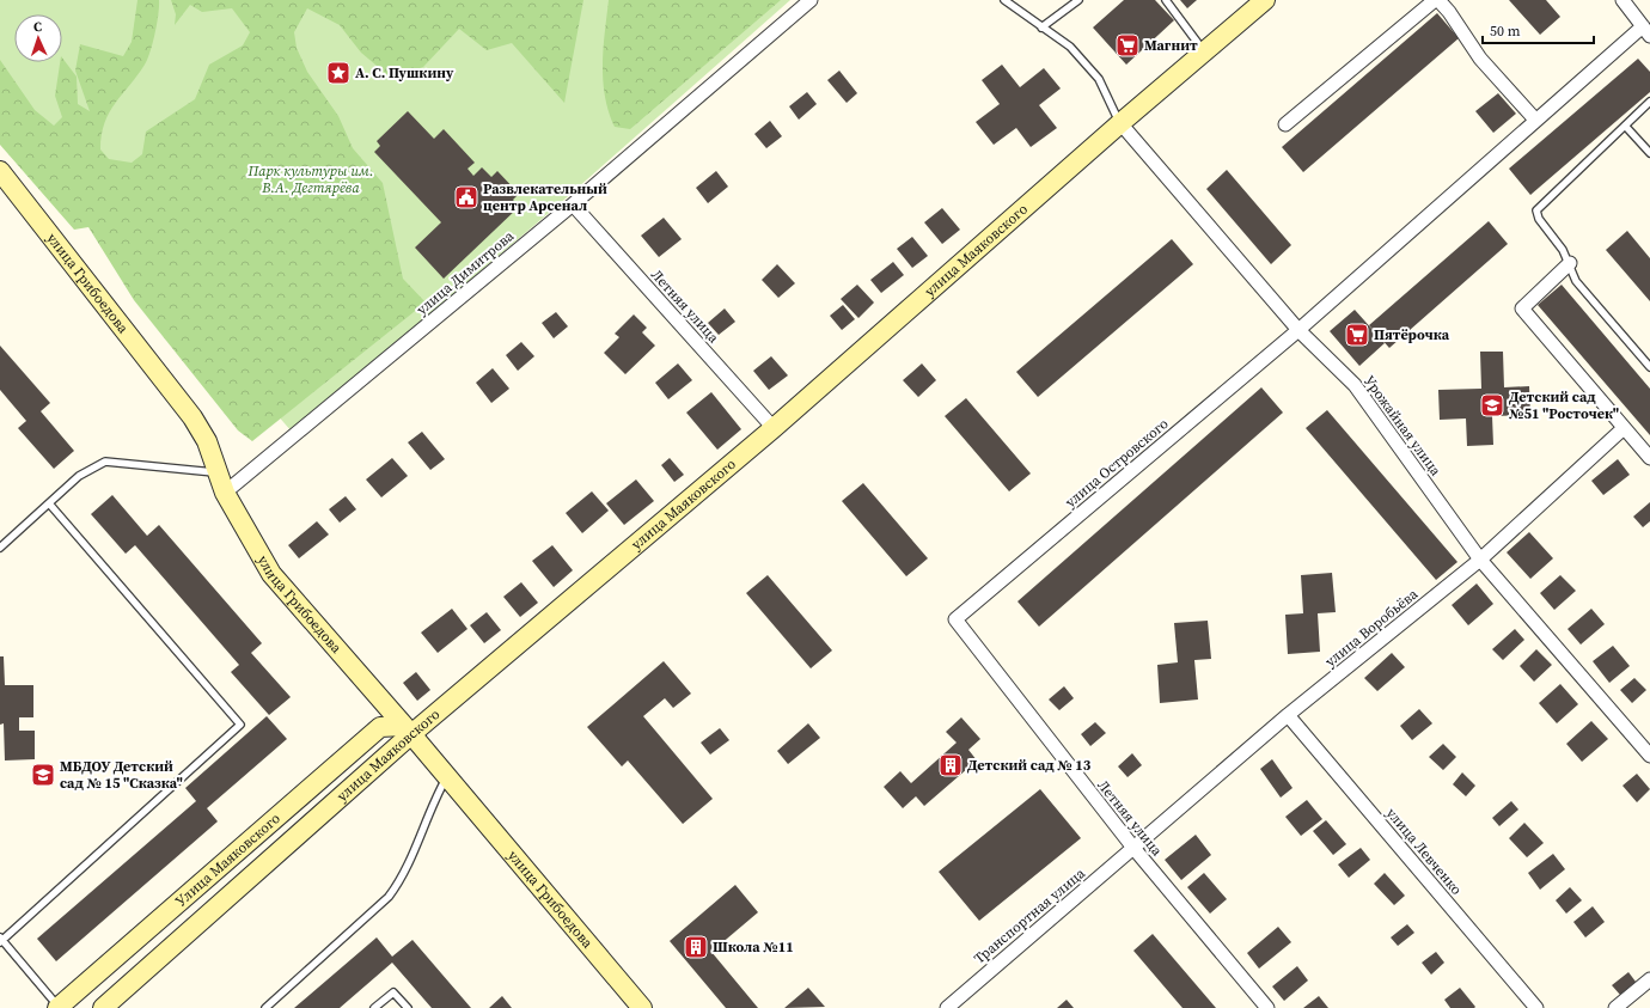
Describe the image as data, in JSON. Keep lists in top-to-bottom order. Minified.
{"streets":{"street":["улица Маяковского","улица Димитрова","улица Грибоедова","Летняя улица","Урожайная улица","улица Островского","улица Воробьёва","улица Левченко","Улица Маяковского","Транспортная улица"]},"crossings":[["улица Маяковского","улица Грибоедова"],["улица Маяковского","Летняя улица"],["улица Маяковского","Урожайная улица"],["улица Маяковского","Улица Маяковского"],["улица Димитрова","улица Грибоедова"],["улица Димитрова","Летняя улица"],["улица Грибоедова","Улица Маяковского"],["Летняя улица","улица Островского"],["Летняя улица","улица Воробьёва"],["Летняя улица","Транспортная улица"],["Урожайная улица","улица Островского"],["Урожайная улица","улица Воробьёва"],["улица Воробьёва","улица Левченко"],["улица Воробьёва","Транспортная улица"]],"parks":["Парк культуры им. В.А. Дегтярёва"],"places":{"supermarket":["Магнит","Пятёрочка"],"place":["А. С. Пушкину"],"public building":["Развлекательный центр Арсенал"],"school or university":["Детский сад №51 \"Росточек\"","МБДОУ Детский сад № 15 \"Сказка\""],"building":["Детский сад № 13","Школа №11"]},"scale_bar":"50 m","north":"top"}
